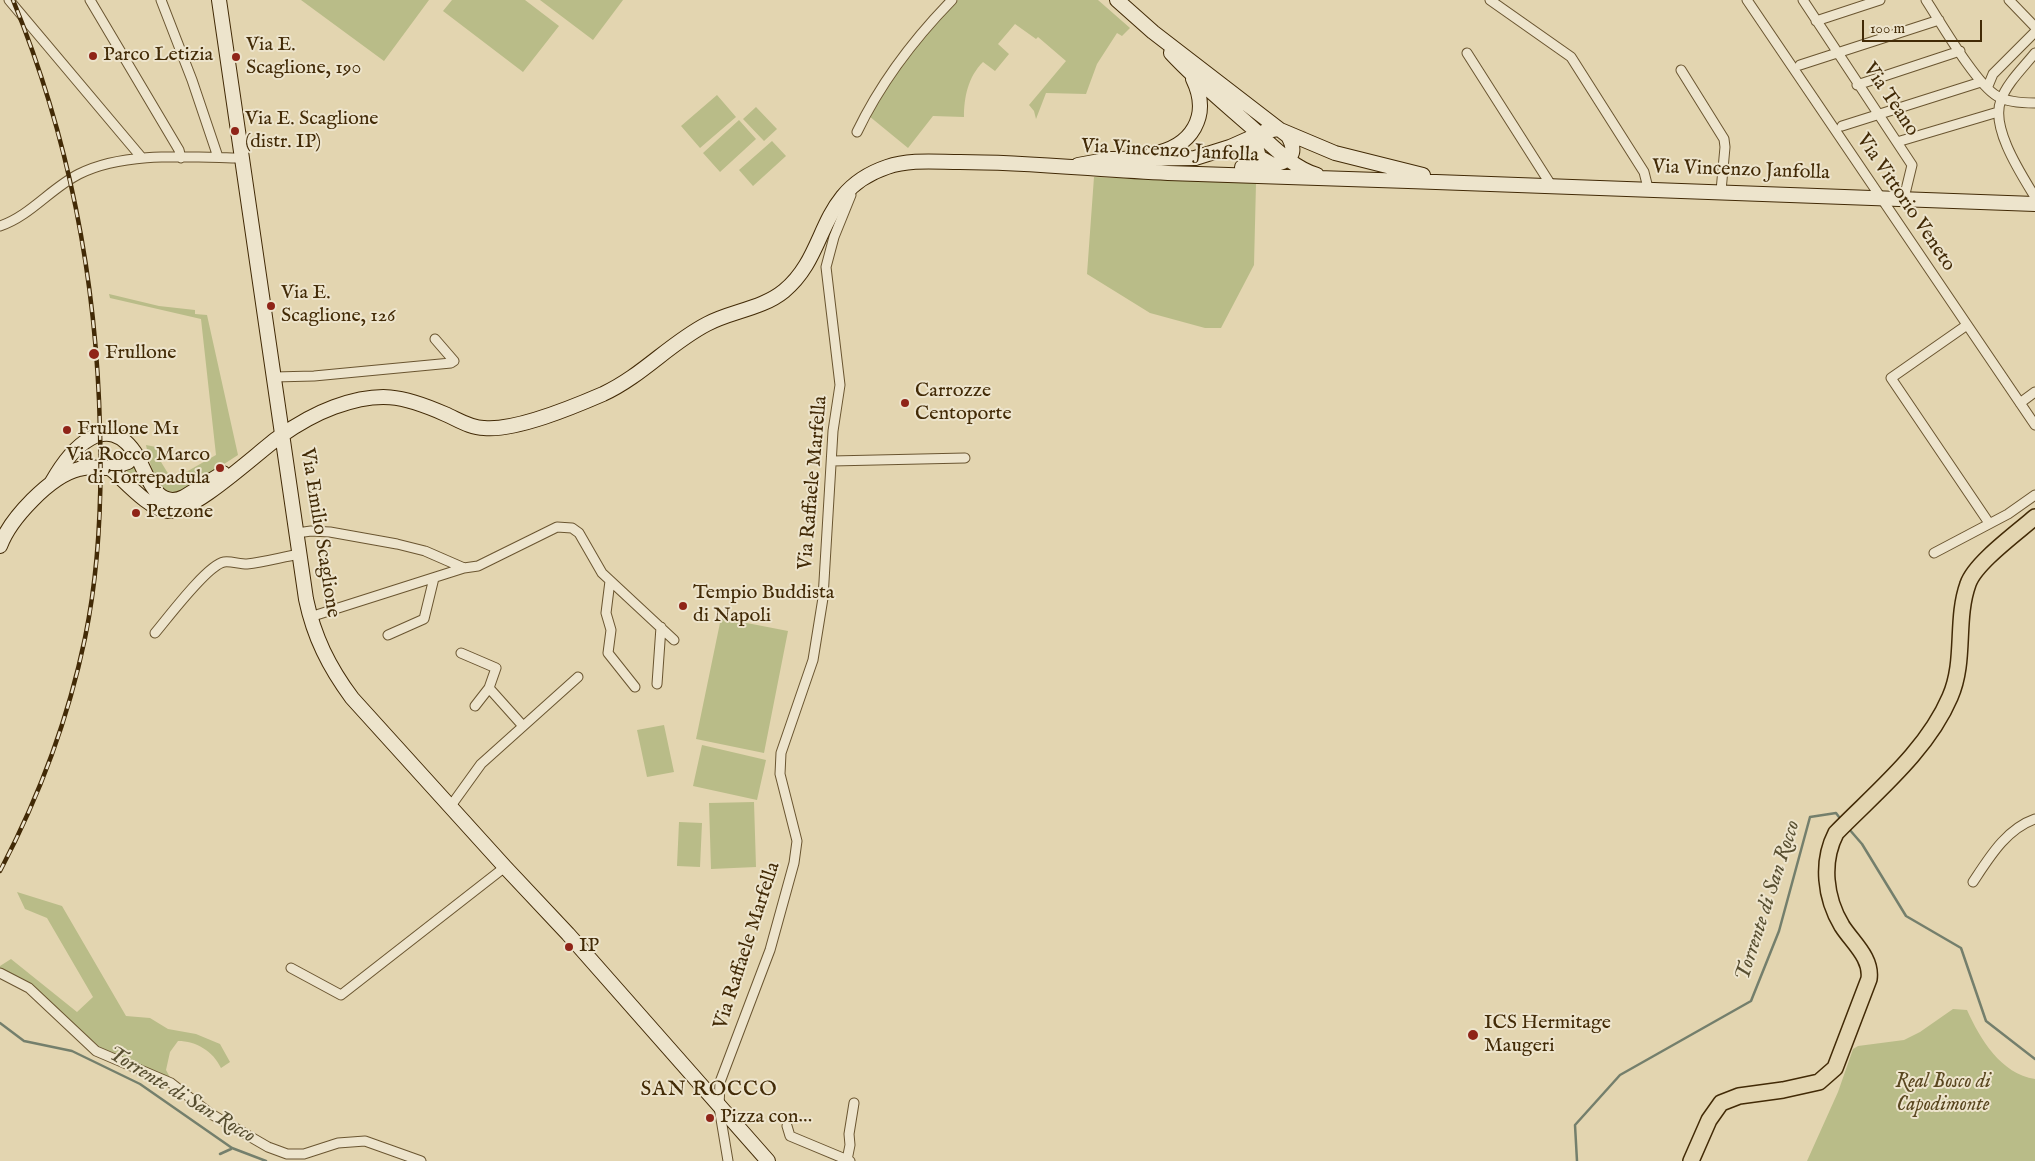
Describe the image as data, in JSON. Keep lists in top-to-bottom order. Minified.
{"streets":{"main road":["Via Vincenzo Janfolla","Via Emilio Scaglione"],"street":["Via Teano","Via Vittorio Veneto","Via Raffaele Marfella"]},"crossings":[["Via Teano","Via Vincenzo Janfolla"],["Via Vincenzo Janfolla","Via Vittorio Veneto"],["Via Raffaele Marfella","Via Emilio Scaglione"]],"districts":["SAN ROCCO"],"water":["Torrente di San Rocco"],"parks":["Real Bosco di Capodimonte"],"places":["Parco Letizia","Via E. Scaglione, 190","Via E. Scaglione (distr. IP)","Via E. Scaglione, 126","Frullone","Carrozze Centoporte","Frullone M1","Via Rocco Marco di Torrepadula","Petzone","Tempio Buddista di Napoli","IP","ICS Hermitage Maugeri","Pizza con…"],"scale_bar":"100 m"}
